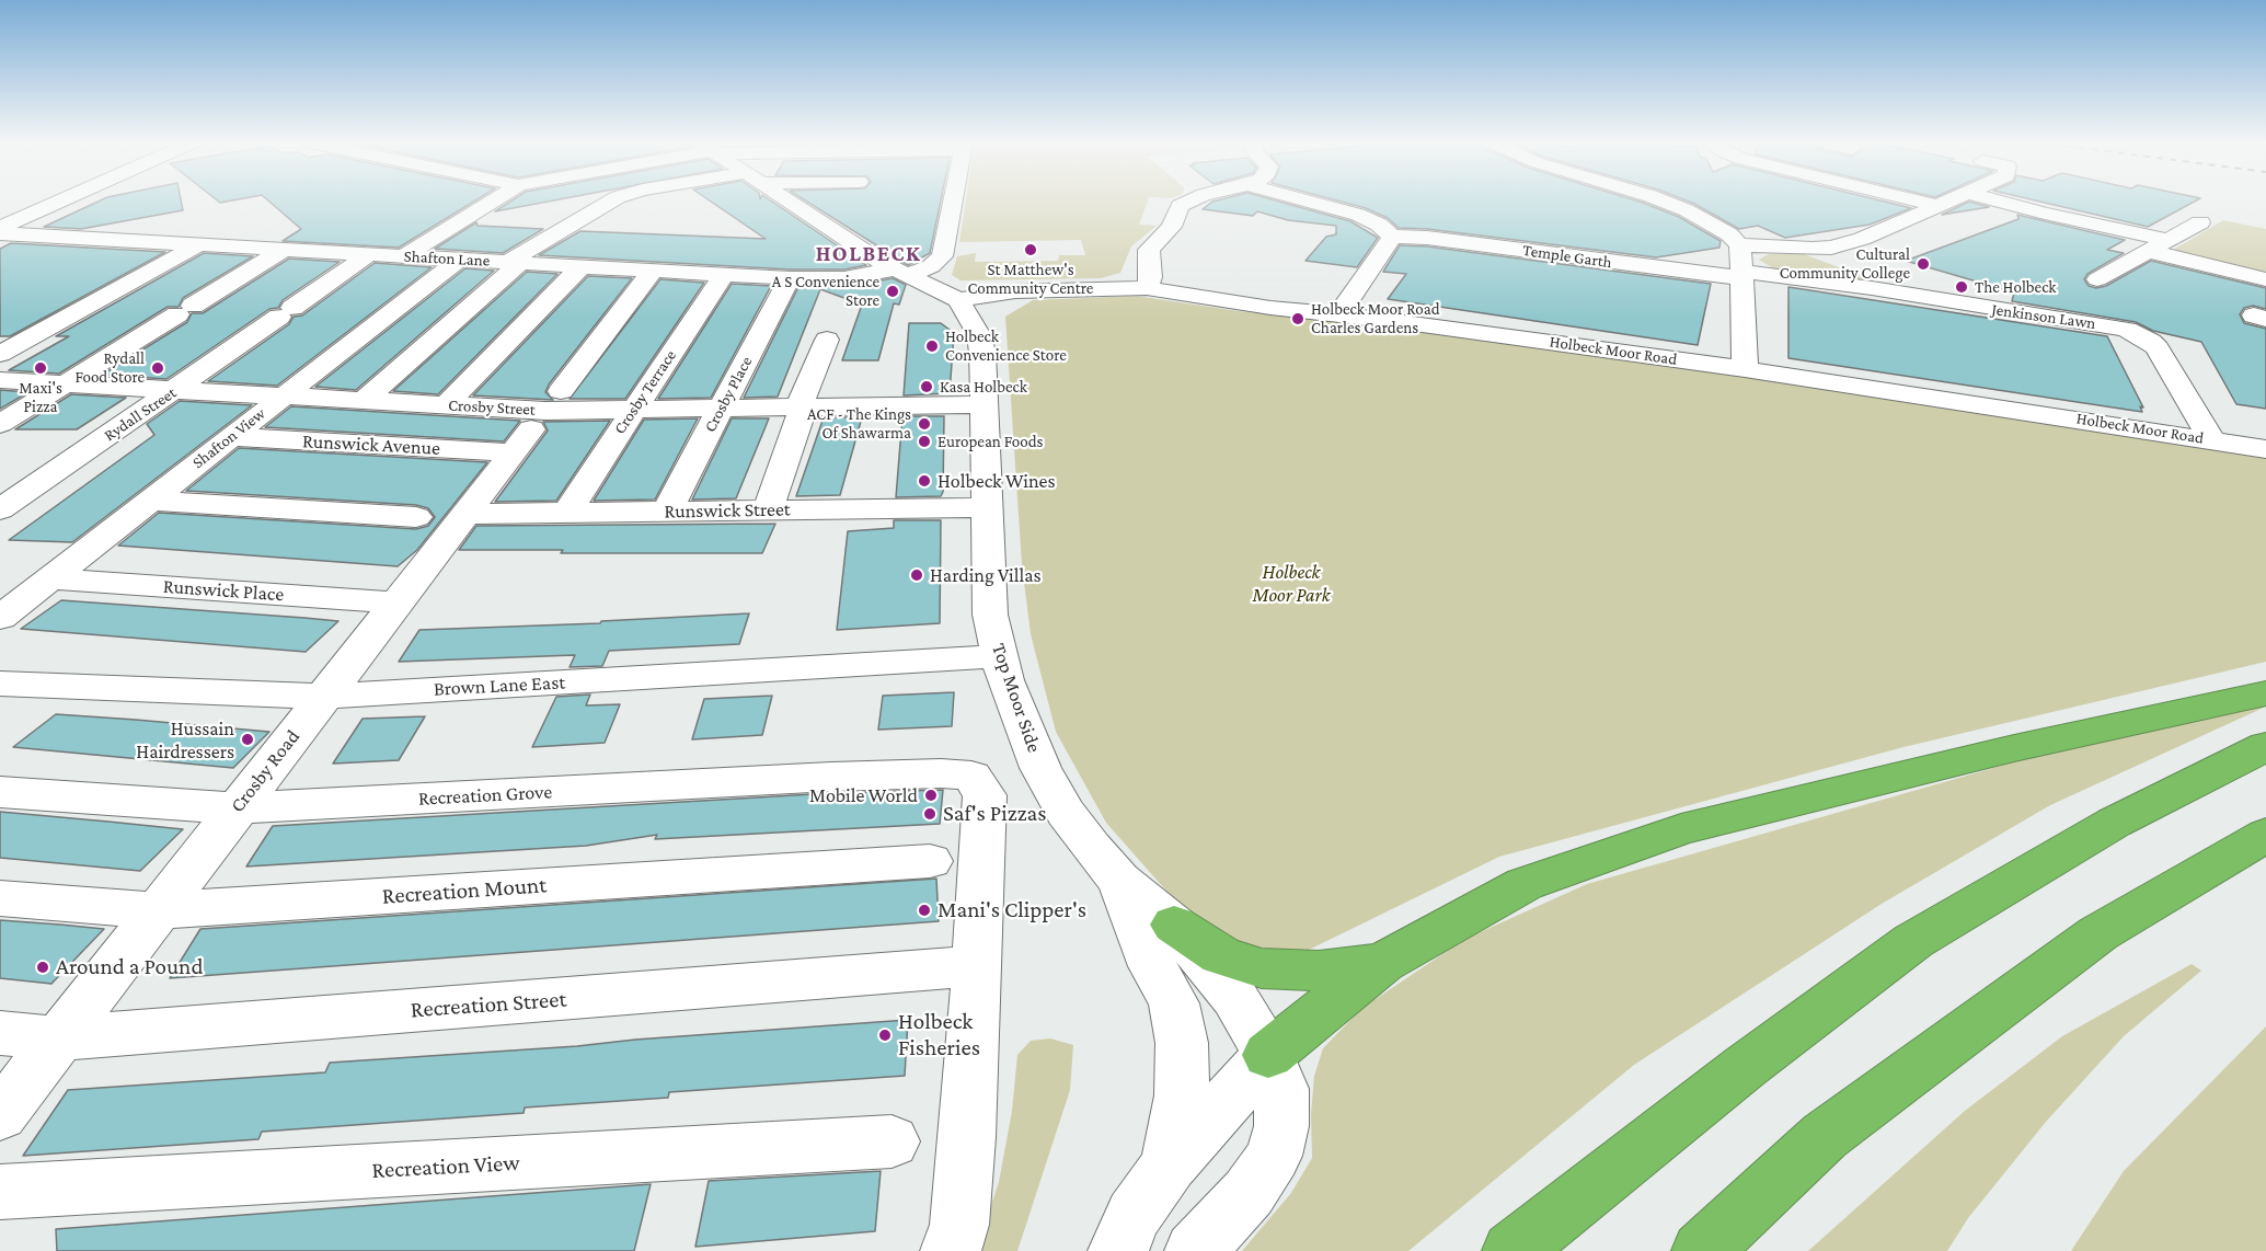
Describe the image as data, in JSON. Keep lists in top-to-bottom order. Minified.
{"streets":{"street":["Temple Garth","Shafton Lane","Jenkinson Lawn","Holbeck Moor Road","Crosby Terrace","Crosby Place","Crosby Street","Rydall Street","Shafton View","Runswick Avenue","Runswick Street","Runswick Place","Brown Lane East","Top Moor Side","Crosby Road","Recreation Grove","Recreation Mount","Recreation Street","Recreation View"]},"crossings":[["Temple Garth","Jenkinson Lawn"],["Shafton Lane","Crosby Terrace"],["Shafton Lane","Crosby Place"],["Shafton Lane","Rydall Street"],["Shafton Lane","Shafton View"],["Jenkinson Lawn","Holbeck Moor Road"],["Holbeck Moor Road","Top Moor Side"],["Crosby Terrace","Crosby Street"],["Crosby Terrace","Runswick Street"],["Crosby Place","Crosby Street"],["Crosby Place","Runswick Street"],["Crosby Street","Rydall Street"],["Crosby Street","Shafton View"],["Crosby Street","Top Moor Side"],["Shafton View","Runswick Avenue"],["Shafton View","Runswick Place"],["Runswick Avenue","Crosby Road"],["Runswick Street","Top Moor Side"],["Runswick Street","Crosby Road"],["Runswick Place","Crosby Road"],["Brown Lane East","Top Moor Side"],["Brown Lane East","Crosby Road"],["Crosby Road","Recreation Grove"],["Crosby Road","Recreation Mount"],["Crosby Road","Recreation Street"],["Recreation Grove","Recreation Street"]],"districts":["HOLBECK"],"parks":["Holbeck Moor Park"],"places":["St Matthew's Community Centre","Cultural Community College","The Holbeck","A S Convenience Store","Holbeck Moor Road Charles Gardens","Holbeck Convenience Store","Maxi's Pizza","Rydall Food Store","Kasa Holbeck","ACF - The Kings Of Shawarma","European Foods","Holbeck Wines","Harding Villas","Hussain Hairdressers","Mobile World","Saf's Pizzas","Mani's Clipper's","Around a Pound","Holbeck Fisheries"]}
